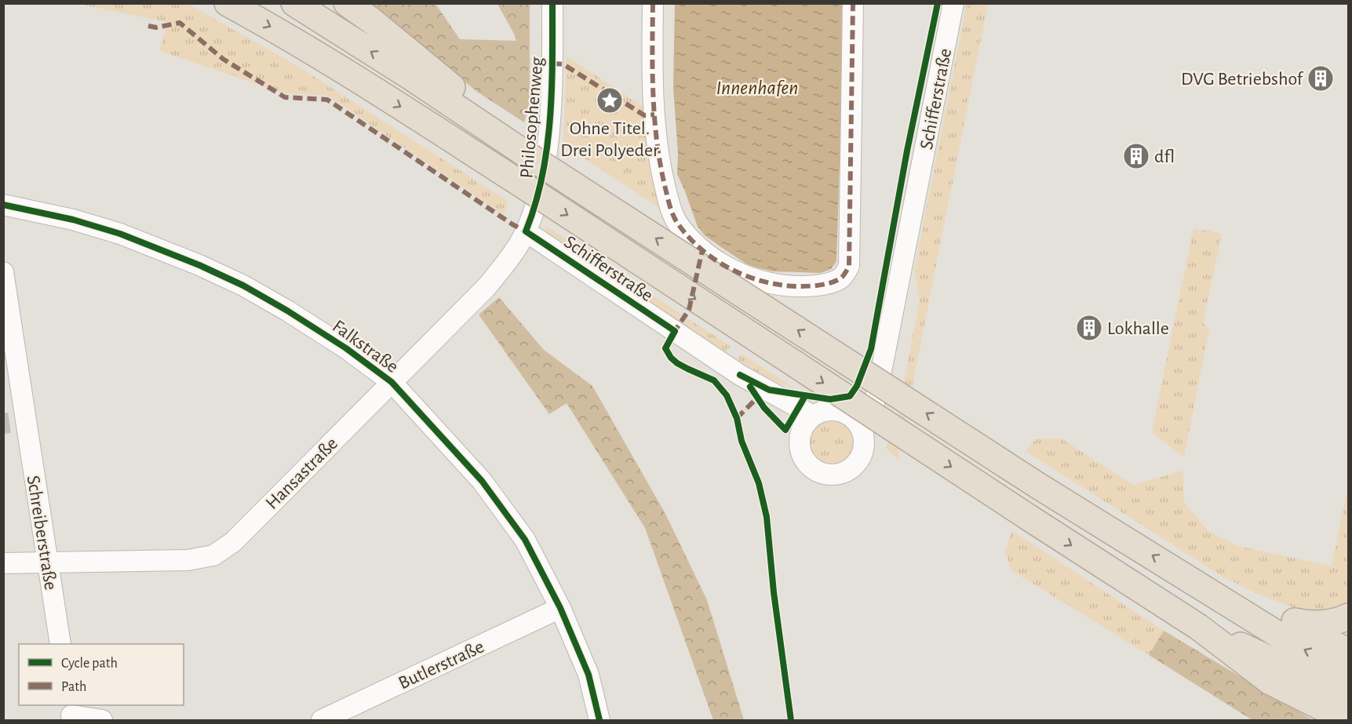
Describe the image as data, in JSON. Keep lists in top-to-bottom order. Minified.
{"streets":{"street":["Schifferstraße","Philosophenweg","Falkstraße","Hansastraße","Schreiberstraße","Butlerstraße"]},"crossings":[["Schifferstraße","Philosophenweg"],["Schifferstraße","Hansastraße"],["Philosophenweg","Hansastraße"],["Falkstraße","Hansastraße"],["Falkstraße","Butlerstraße"],["Hansastraße","Schreiberstraße"]],"water":["Innenhafen"],"places":{"building":["DVG Betriebshof","dfl","Lokhalle"],"place":["Ohne Titel. Drei Polyeder"]},"legend":["Cycle path","Path"]}
